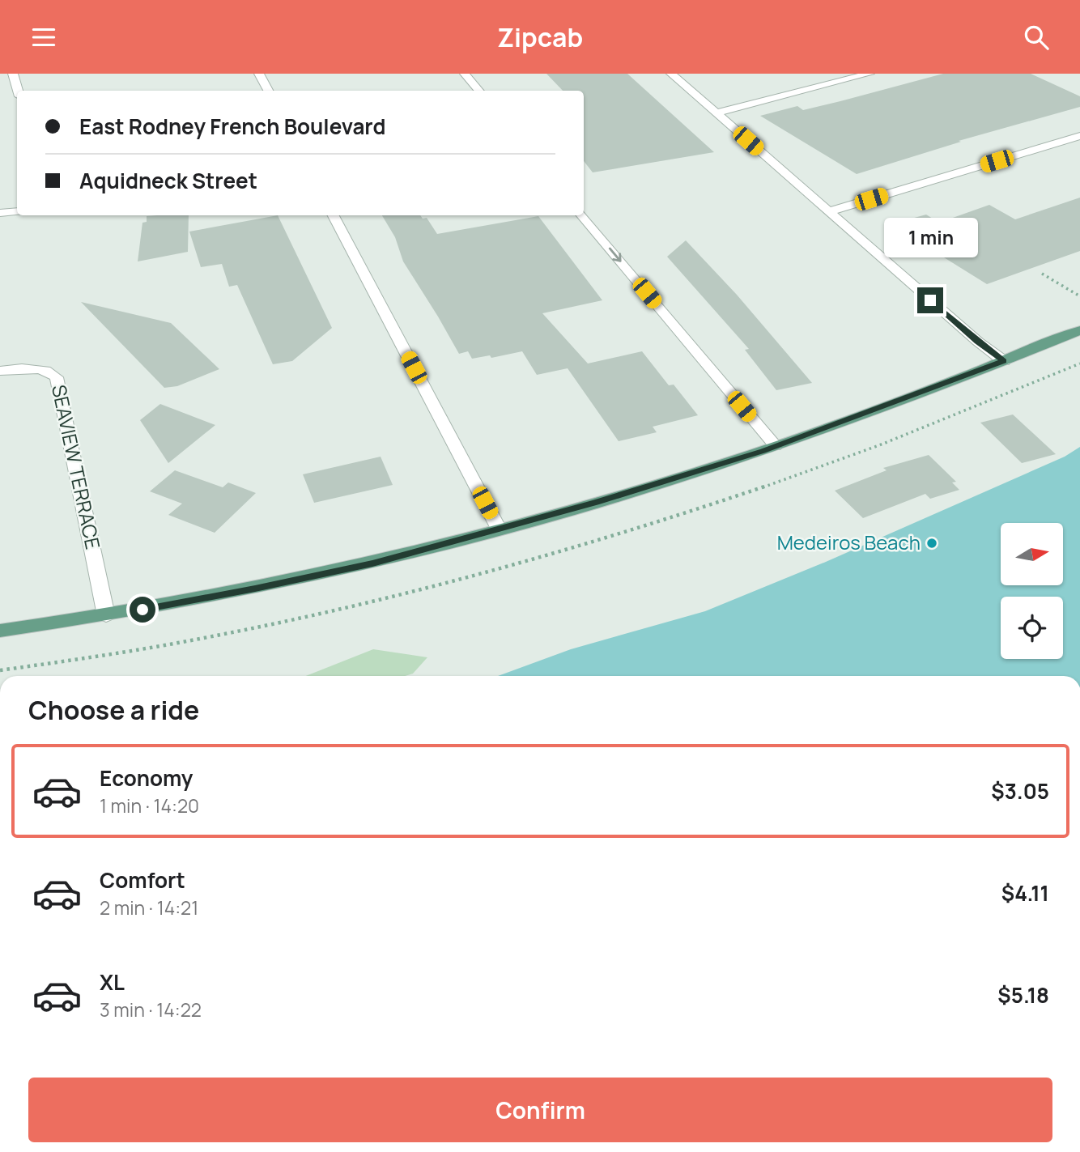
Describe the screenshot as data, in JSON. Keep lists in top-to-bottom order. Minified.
{"streets":{"street":["SEAVIEW TERRACE"]},"places":["Medeiros Beach"],"north":"right","page":{"header":"Zipcab","banner":["East Rodney French Boulevard","Aquidneck Street"],"bubble":"1 min","heading":"Choose a ride","list":[{"name":"Economy","note":"1 min · 14:20","value":"$3.05"},{"name":"Comfort","note":"2 min · 14:21","value":"$4.11"},{"name":"XL","note":"3 min · 14:22","value":"$5.18"}],"buttons":"Confirm"}}
